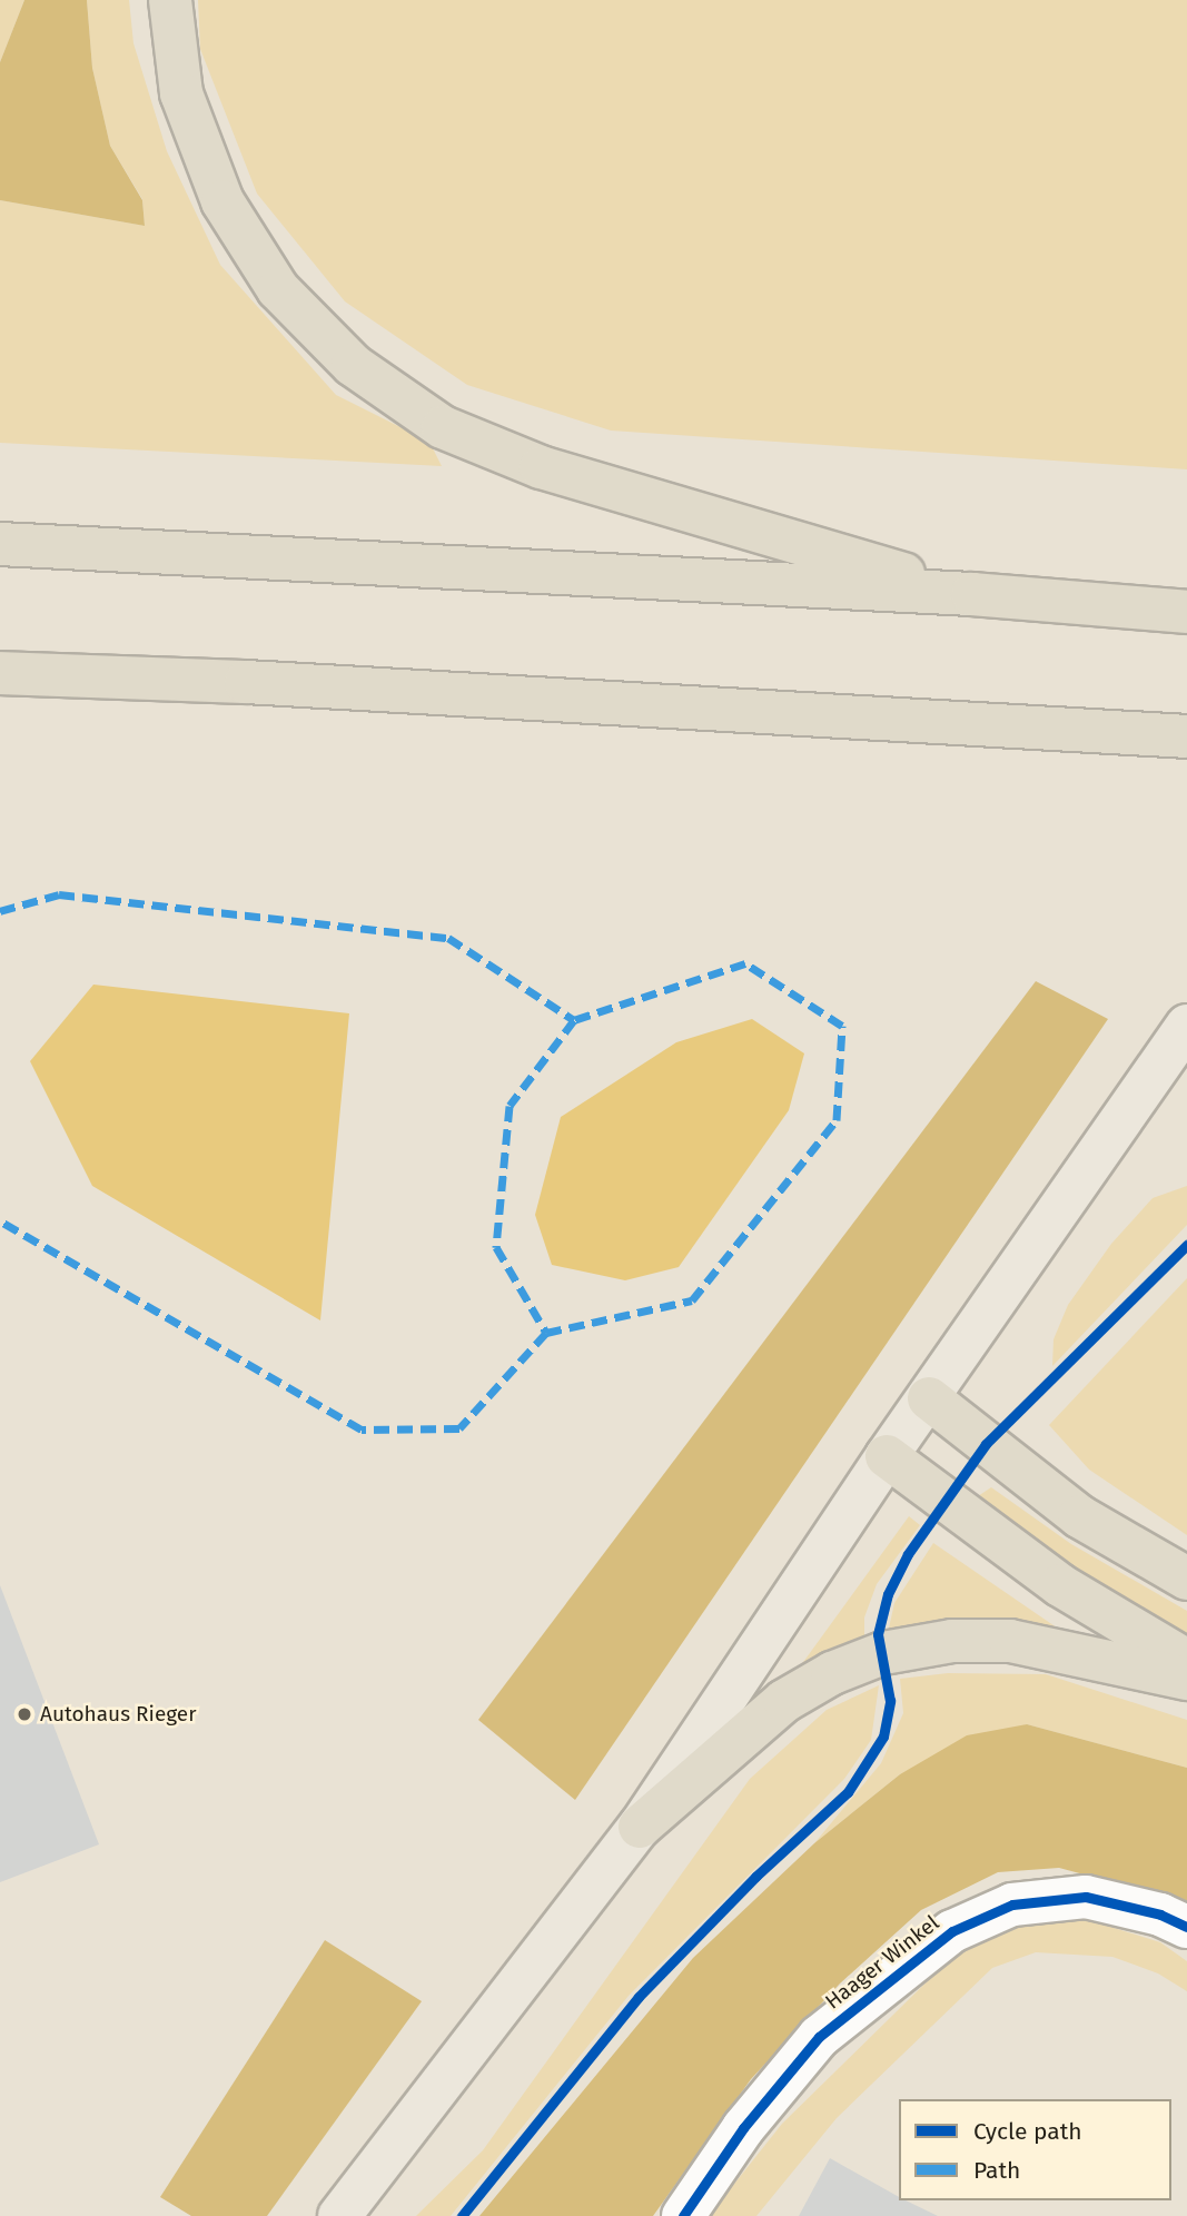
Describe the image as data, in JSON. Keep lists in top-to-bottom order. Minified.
{"streets":{"street":["Haager Winkel"]},"places":["Autohaus Rieger"],"legend":["Cycle path","Path"]}
